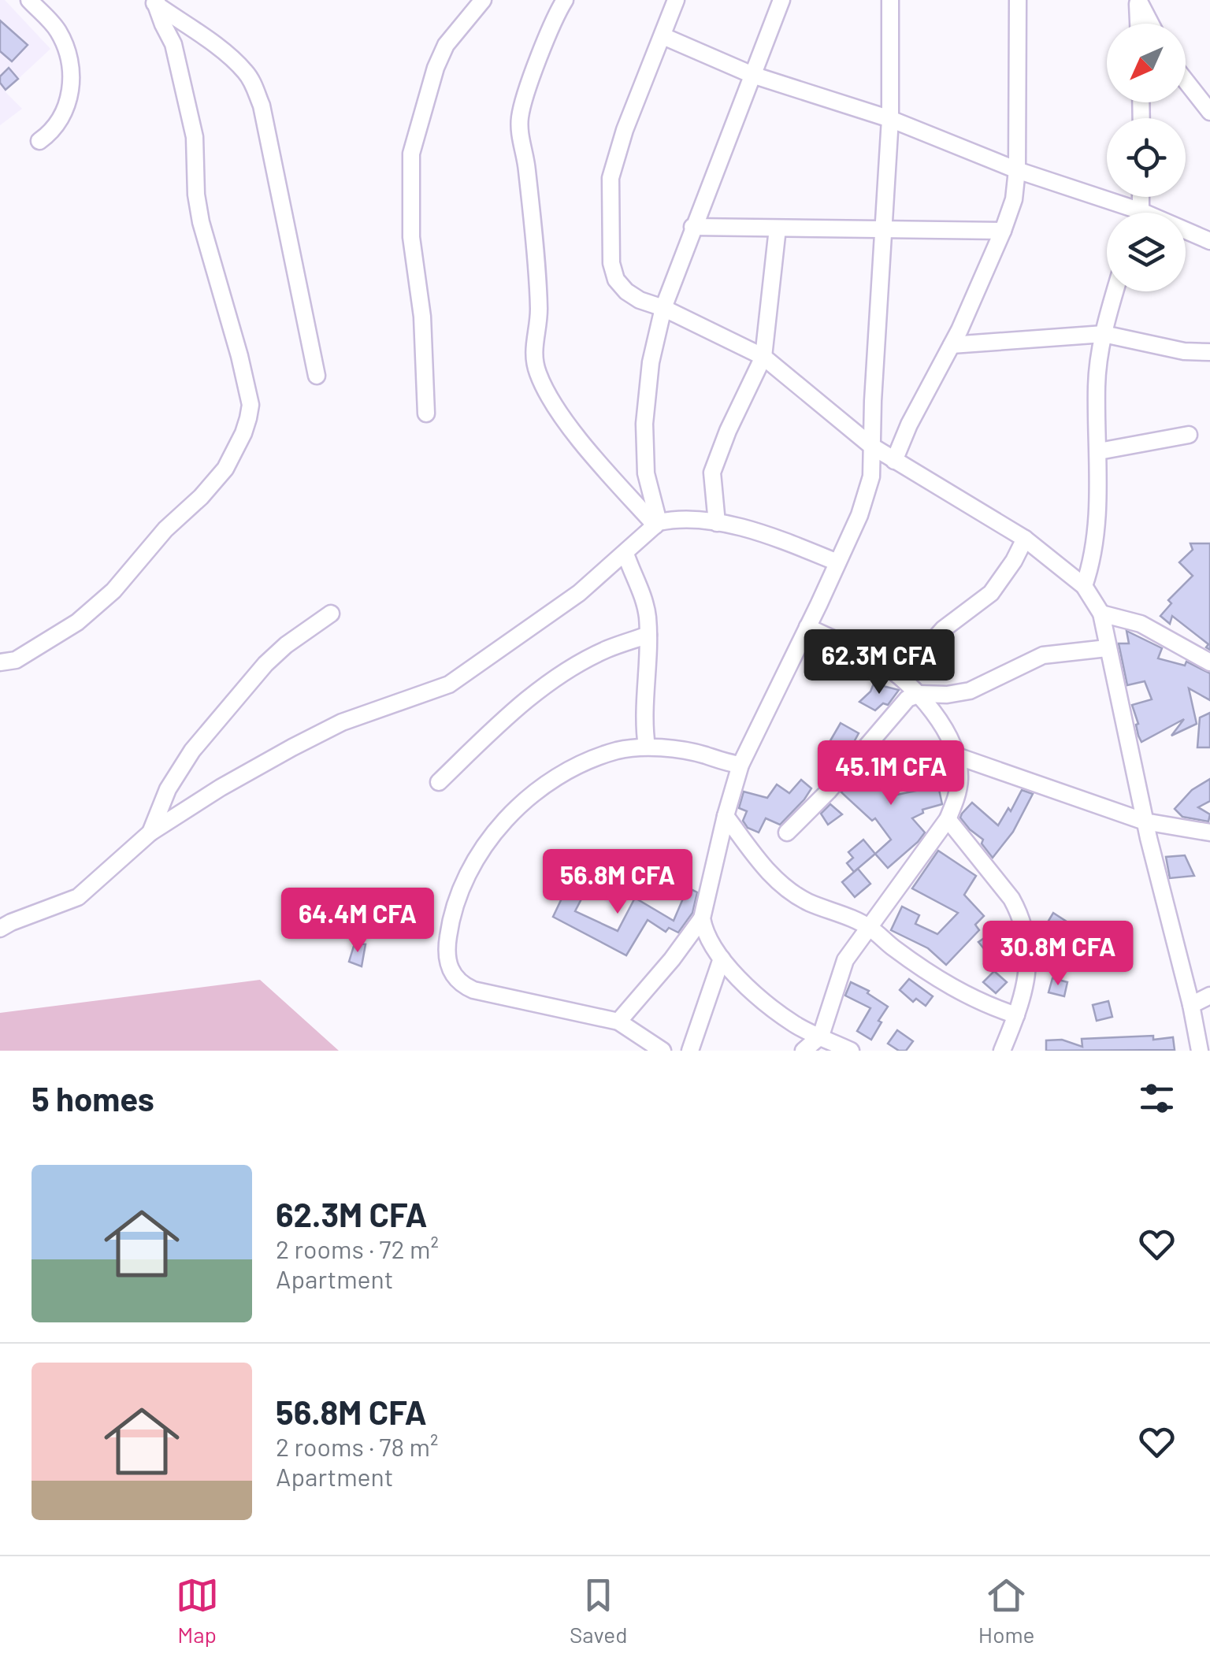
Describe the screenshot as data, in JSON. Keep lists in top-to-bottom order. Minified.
{"north":"bottom left","page":{"price":["62.3M CFA","45.1M CFA","56.8M CFA","64.4M CFA","30.8M CFA"],"heading":"5 homes","list":[{"name":"62.3M CFA","note":"2 rooms · 72 m² · Apartment"},{"name":"56.8M CFA","note":"2 rooms · 78 m² · Apartment"}],"tabs":["Map","Saved","Home"]}}
